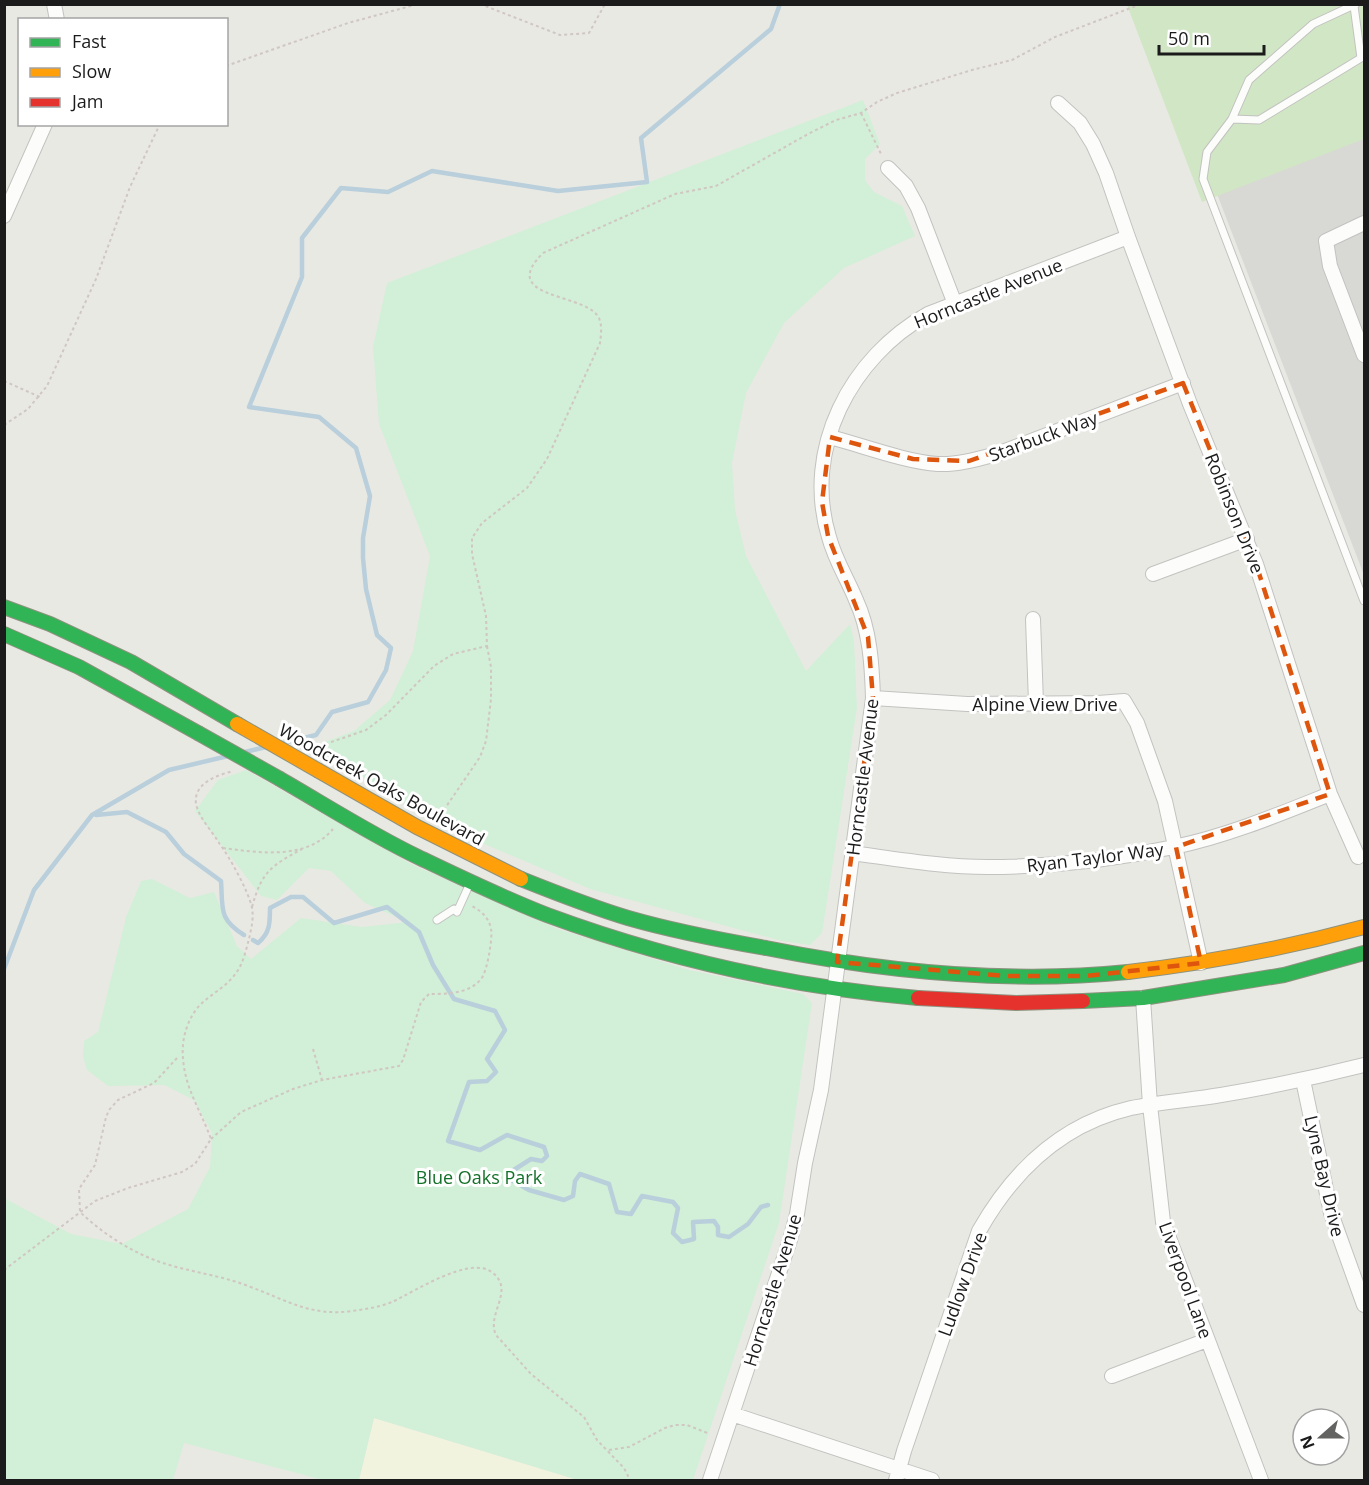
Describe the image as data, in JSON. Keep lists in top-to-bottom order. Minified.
{"streets":{"main road":["Woodcreek Oaks Boulevard"],"street":["Horncastle Avenue","Starbuck Way","Robinson Drive","Alpine View Drive","Ryan Taylor Way","Lyne Bay Drive","Liverpool Lane","Ludlow Drive"]},"crossings":[["Horncastle Avenue","Starbuck Way"],["Horncastle Avenue","Robinson Drive"],["Horncastle Avenue","Alpine View Drive"],["Horncastle Avenue","Woodcreek Oaks Boulevard"],["Horncastle Avenue","Ryan Taylor Way"],["Starbuck Way","Robinson Drive"],["Robinson Drive","Ryan Taylor Way"],["Alpine View Drive","Woodcreek Oaks Boulevard"],["Alpine View Drive","Ryan Taylor Way"],["Lyne Bay Drive","Ludlow Drive"],["Liverpool Lane","Ludlow Drive"]],"parks":["Blue Oaks Park"],"legend":["Fast","Slow","Jam"],"scale_bar":"50 m","north":"left"}
